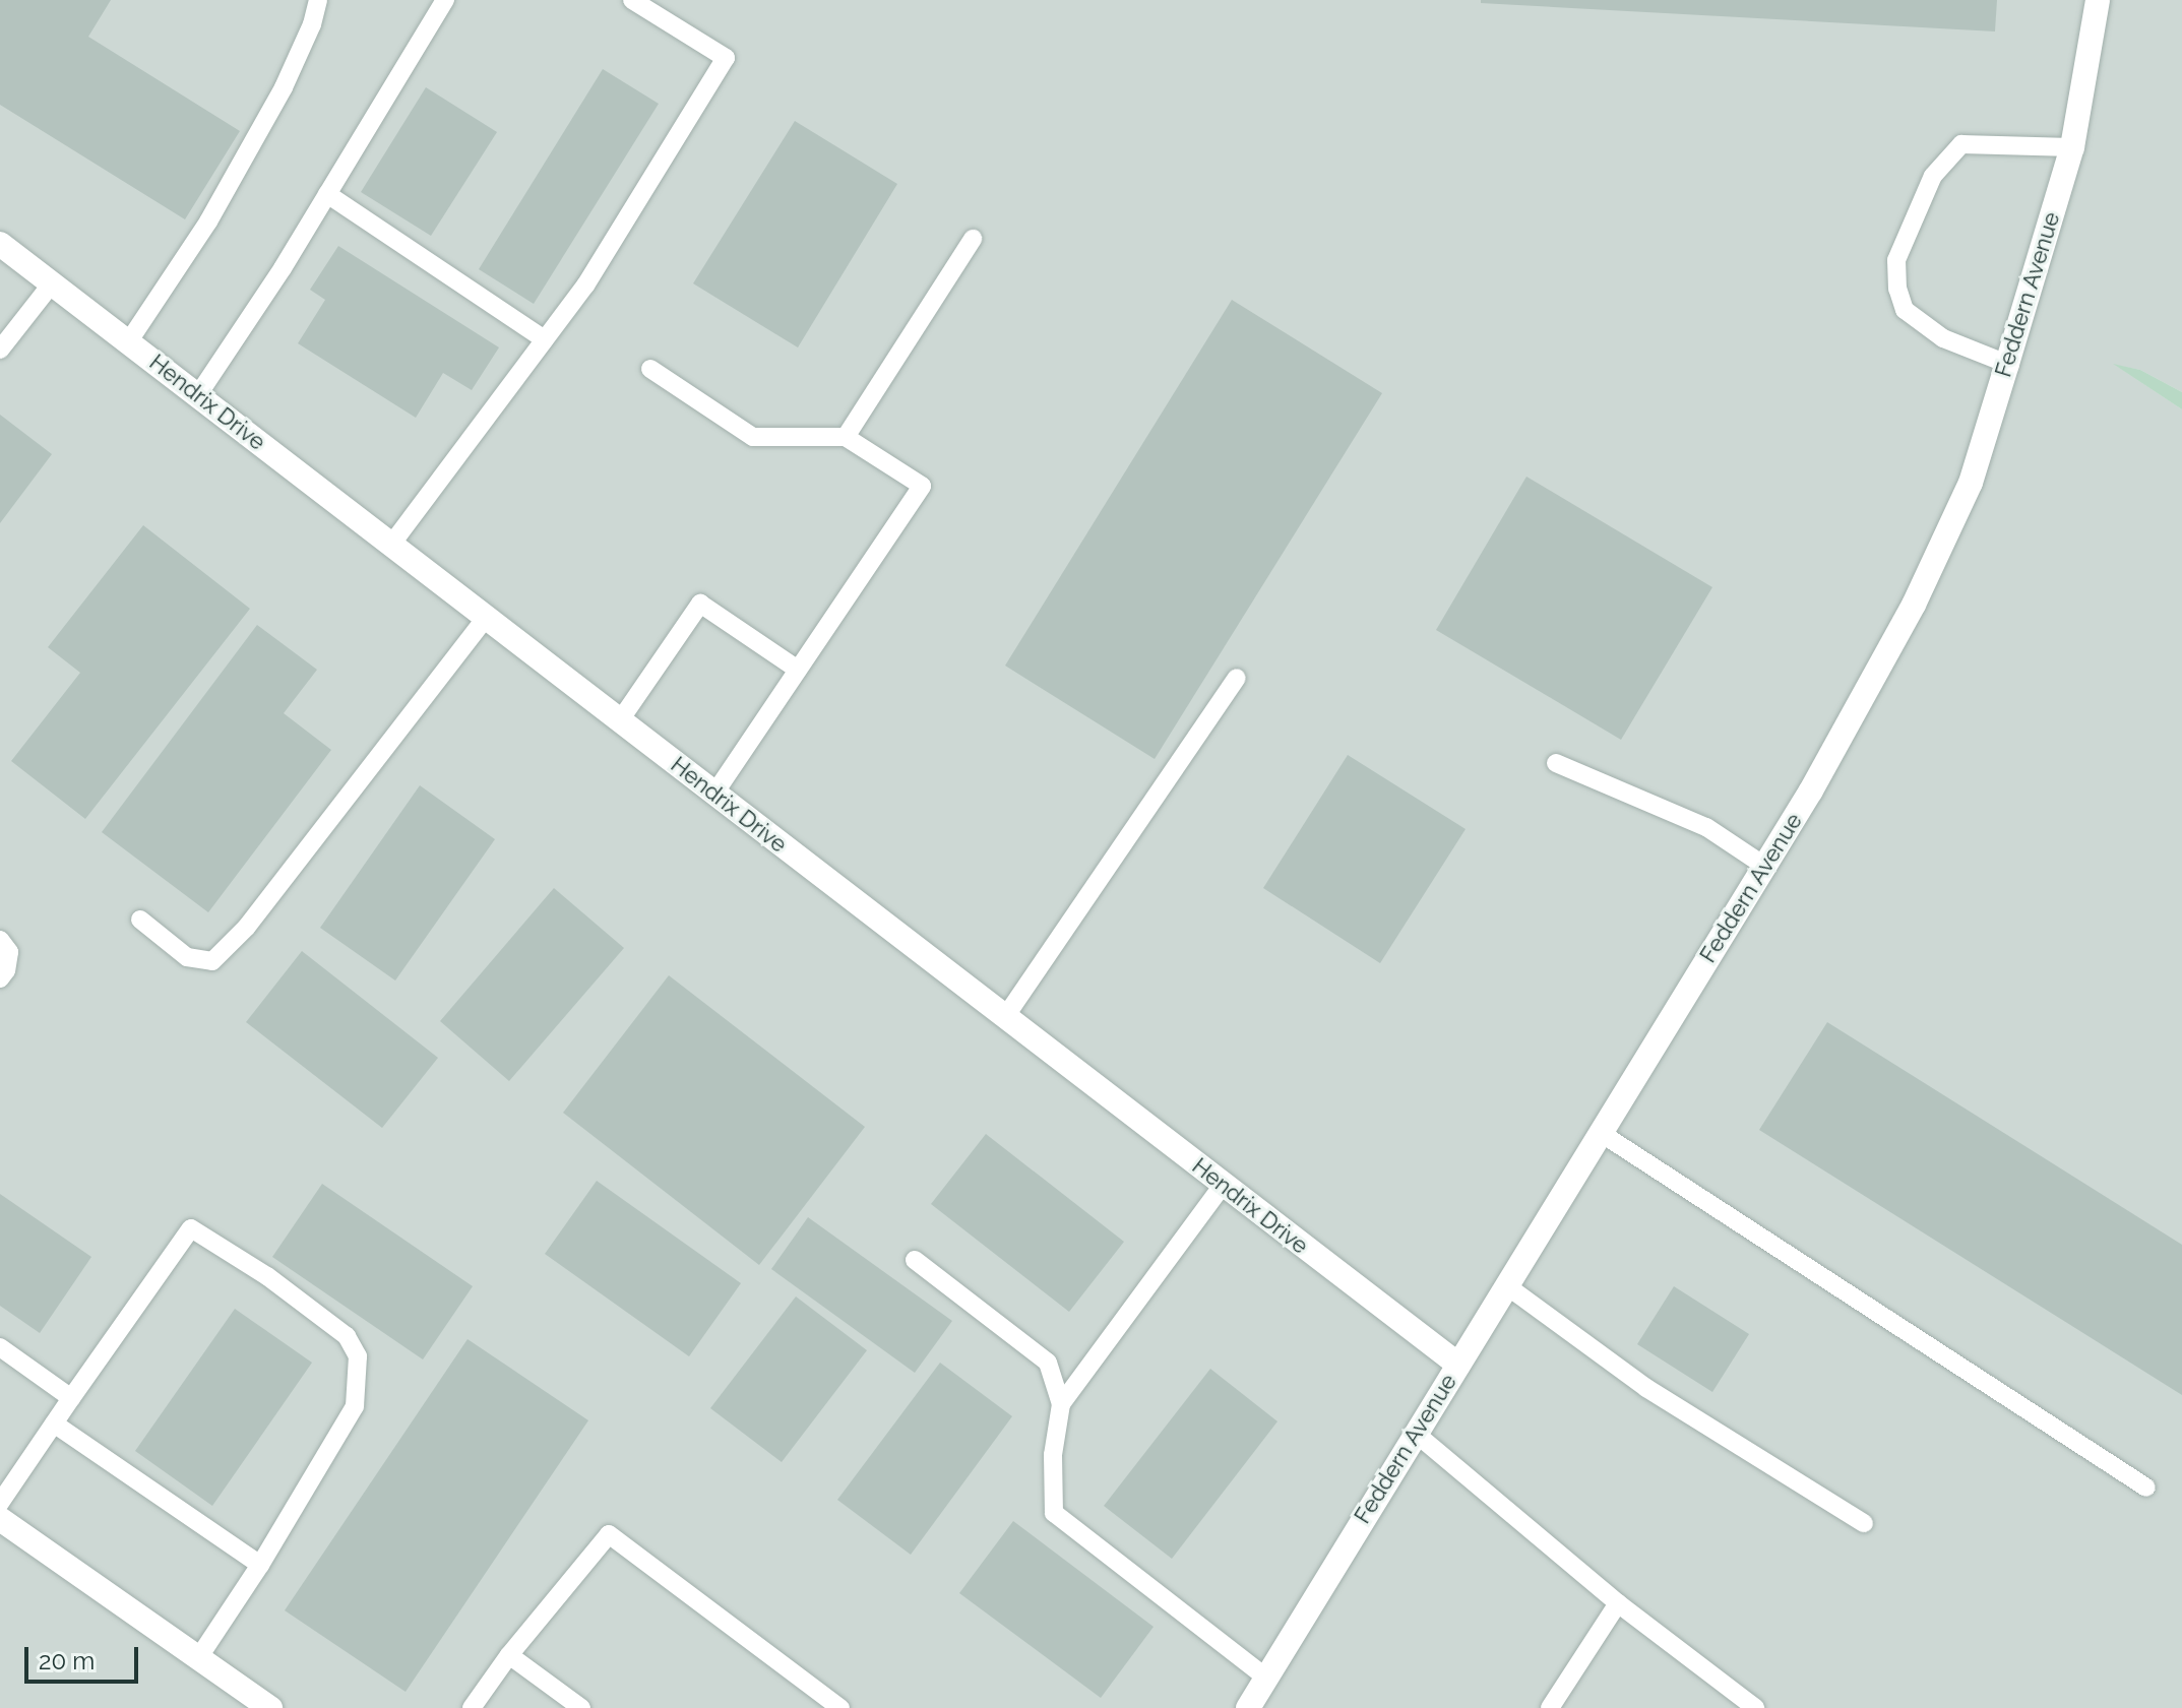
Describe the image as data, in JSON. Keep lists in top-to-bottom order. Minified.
{"streets":{"street":["Feddern Avenue","Hendrix Drive"]},"crossings":[["Feddern Avenue","Hendrix Drive"]],"scale_bar":"20 m"}
